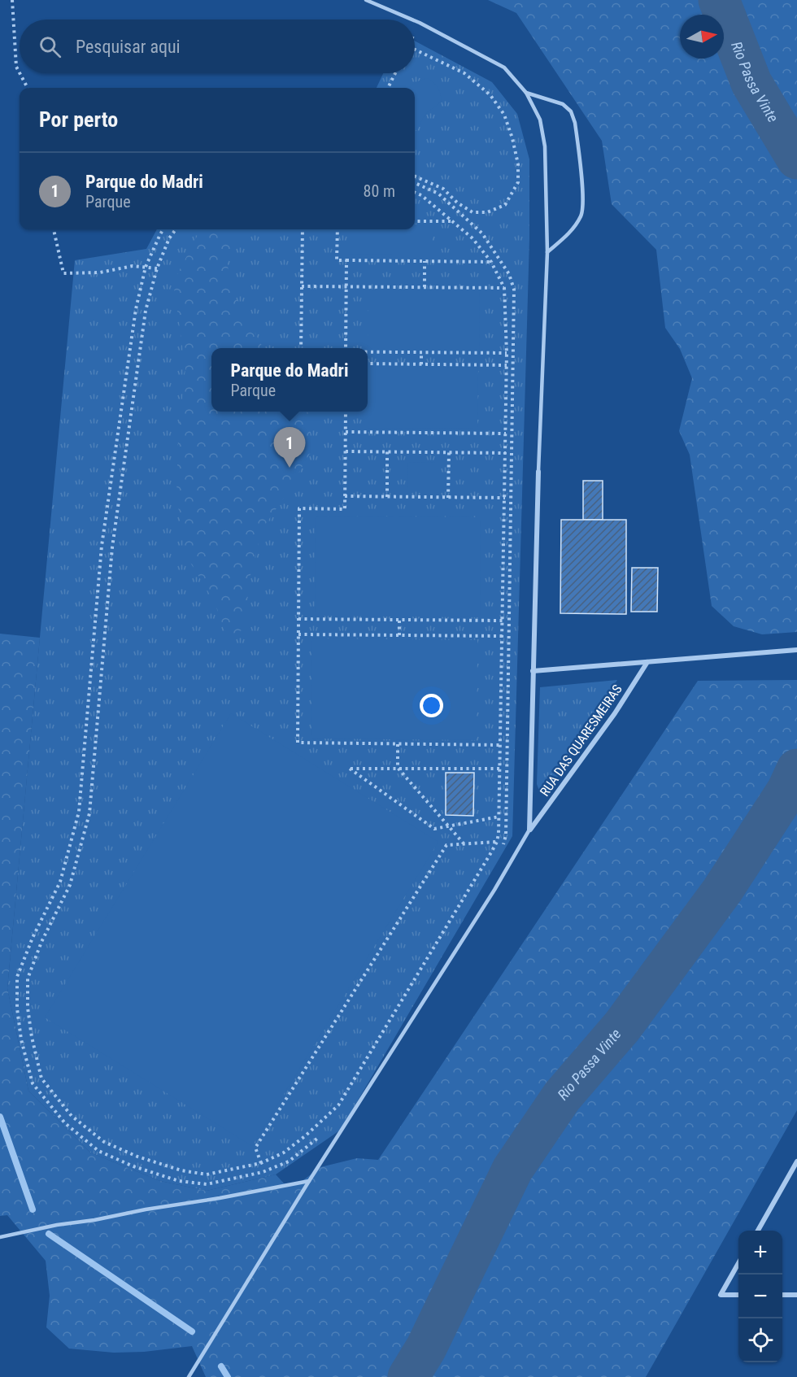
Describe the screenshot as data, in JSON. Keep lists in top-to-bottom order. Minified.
{"streets":{"street":["RUA DAS QUARESMEIRAS"]},"water":["Rio Passa Vinte"],"north":"right","page":{"search":"Pesquisar aqui","heading":"Por perto","list":[{"mark":"1","name":"Parque do Madri","note":"Parque","value":"80 m"}],"popup":["Parque do Madri","Parque"],"pins":"1","map_buttons":["+","−"]}}
